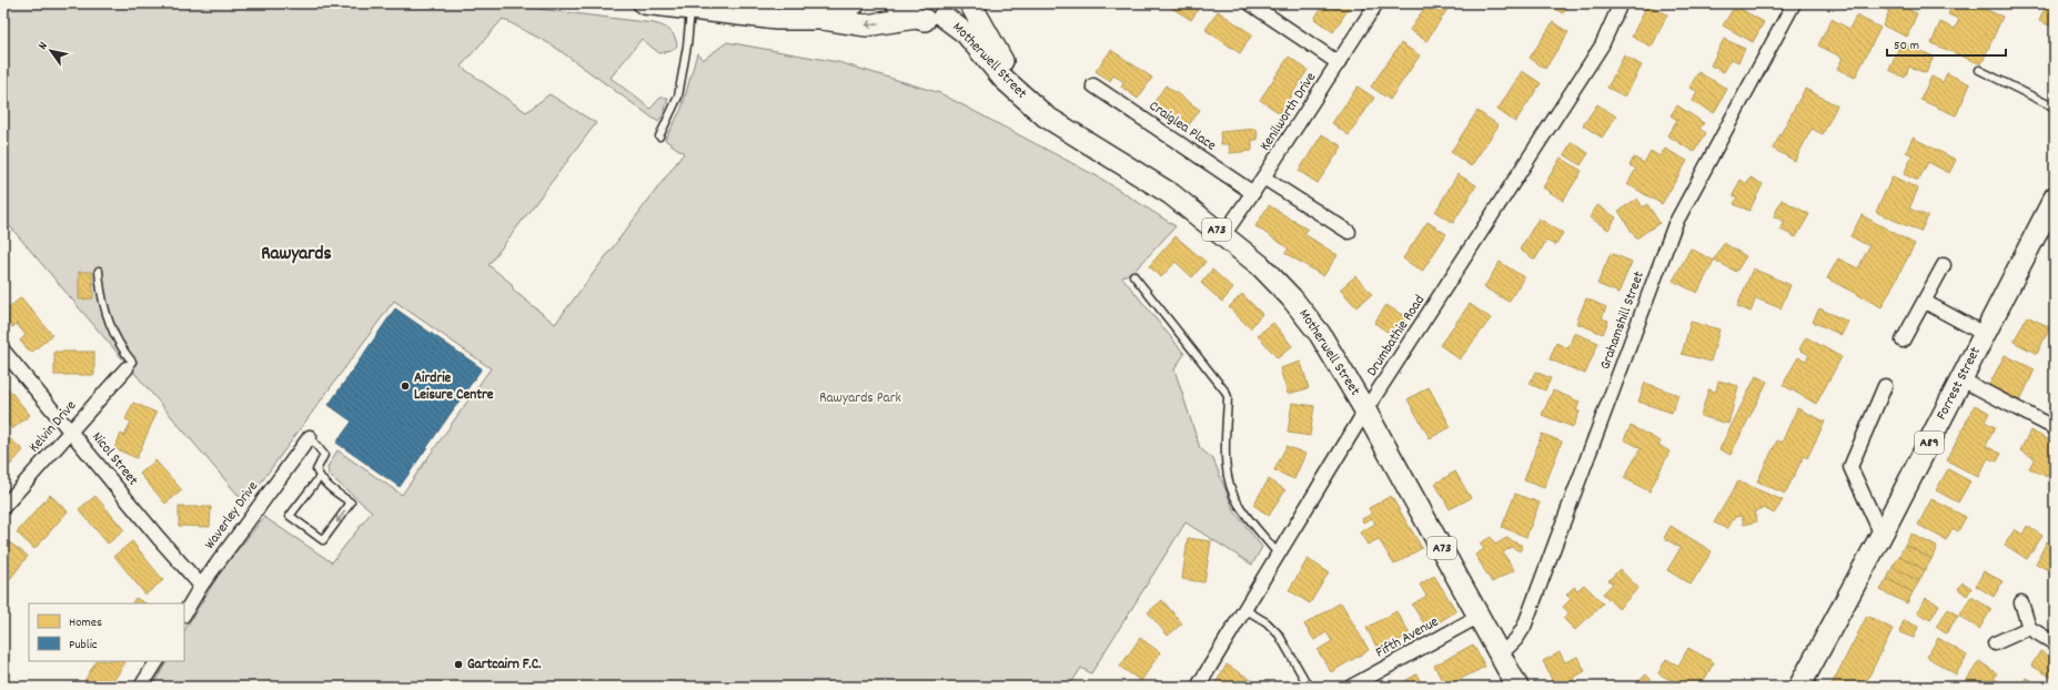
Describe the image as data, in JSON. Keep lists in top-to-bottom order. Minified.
{"streets":{"main road":["Motherwell Street","A73","Forrest Street","A89"],"street":["Kenilworth Drive","Craiglea Place","Grahamshill Street","Drumbathie Road","Kelvin Drive","Nicol Street","Waverley Drive","Fifth Avenue"]},"crossings":[["Motherwell Street","Kenilworth Drive"],["Motherwell Street","A73"],["Motherwell Street","Grahamshill Street"],["Motherwell Street","Drumbathie Road"],["Motherwell Street","Fifth Avenue"],["Kenilworth Drive","Craiglea Place"],["Kelvin Drive","Nicol Street"],["Nicol Street","Waverley Drive"]],"districts":["Rawyards"],"parks":["Rawyards Park"],"places":["Airdrie Leisure Centre","Gartcairn F.C."],"legend":["Homes","Public"],"scale_bar":"50 m","north":"top left"}
